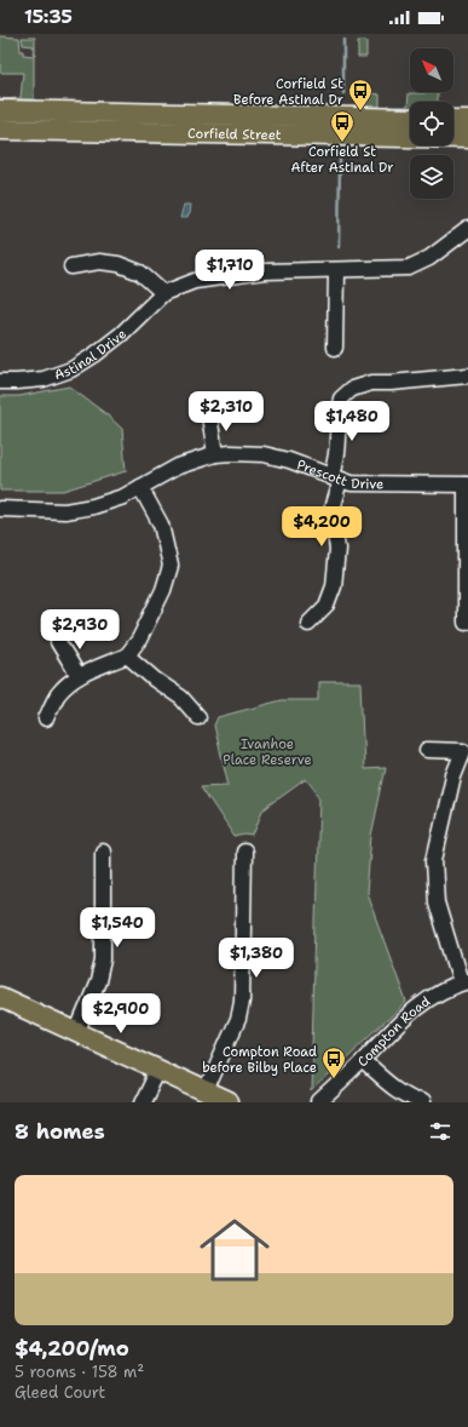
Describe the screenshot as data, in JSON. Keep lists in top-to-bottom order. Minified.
{"streets":{"main road":["Corfield Street"],"street":["Astinal Drive","Prescott Drive","Compton Road"]},"parks":["Ivanhoe Place Reserve"],"places":{"bus stop":["Corfield St Before Astinal Dr","Corfield St After Astinal Dr","Compton Road before Bilby Place"]},"north":"top left","page":{"status":"15:35","price":["$1,710","$2,310","$1,480","$4,200","$2,930","$1,540","$1,380","$2,900"],"heading":"8 homes","list":[{"name":"$4,200/mo","note":"5 rooms · 158 m² · Gleed Court"}]}}
